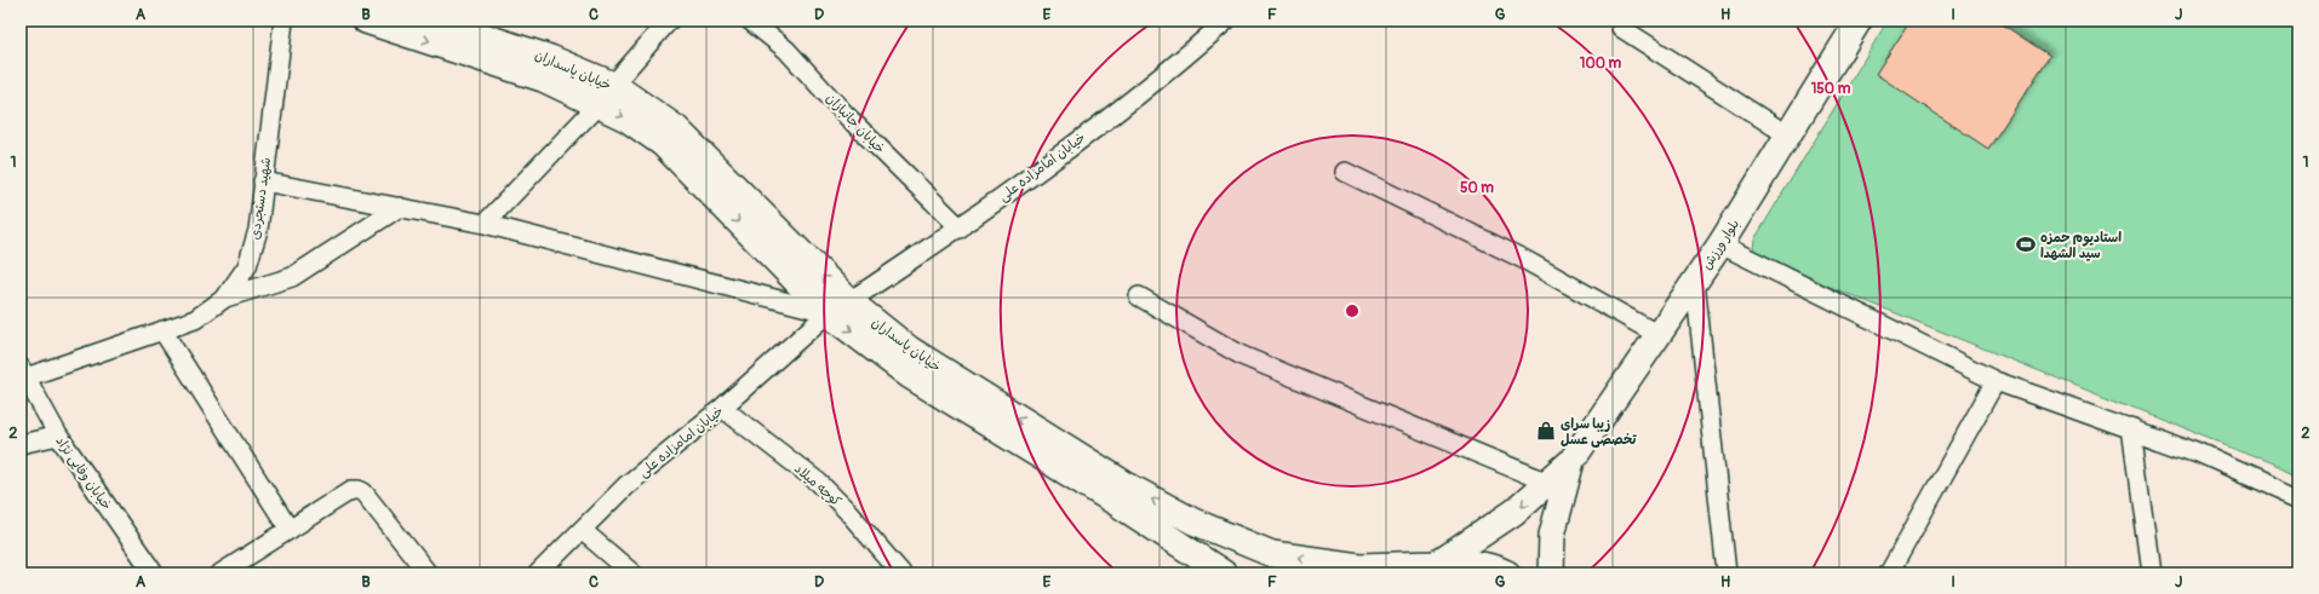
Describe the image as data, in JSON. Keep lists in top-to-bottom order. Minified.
{"streets":{"street":["خیابان پاسداران","خیابان جانبازان","خیابان امامزاده علی","شهید دستجردی","بلوار ورزش","خیابان وفایی نژاد","کوچه میلاد"]},"crossings":[["خیابان پاسداران","خیابان امامزاده علی"],["خیابان جانبازان","خیابان امامزاده علی"],["خیابان امامزاده علی","کوچه میلاد"],["شهید دستجردی","خیابان وفایی نژاد"]],"places":{"sports":["استادیوم حمزه سید الشهدا"],"shop":["زیبا سرای تخصصی عسل"]},"grid":{"columns":["A","B","C","D","E","F","G","H","I","J"],"rows":["1","2"]},"rings":["100 m","150 m","50 m"]}
